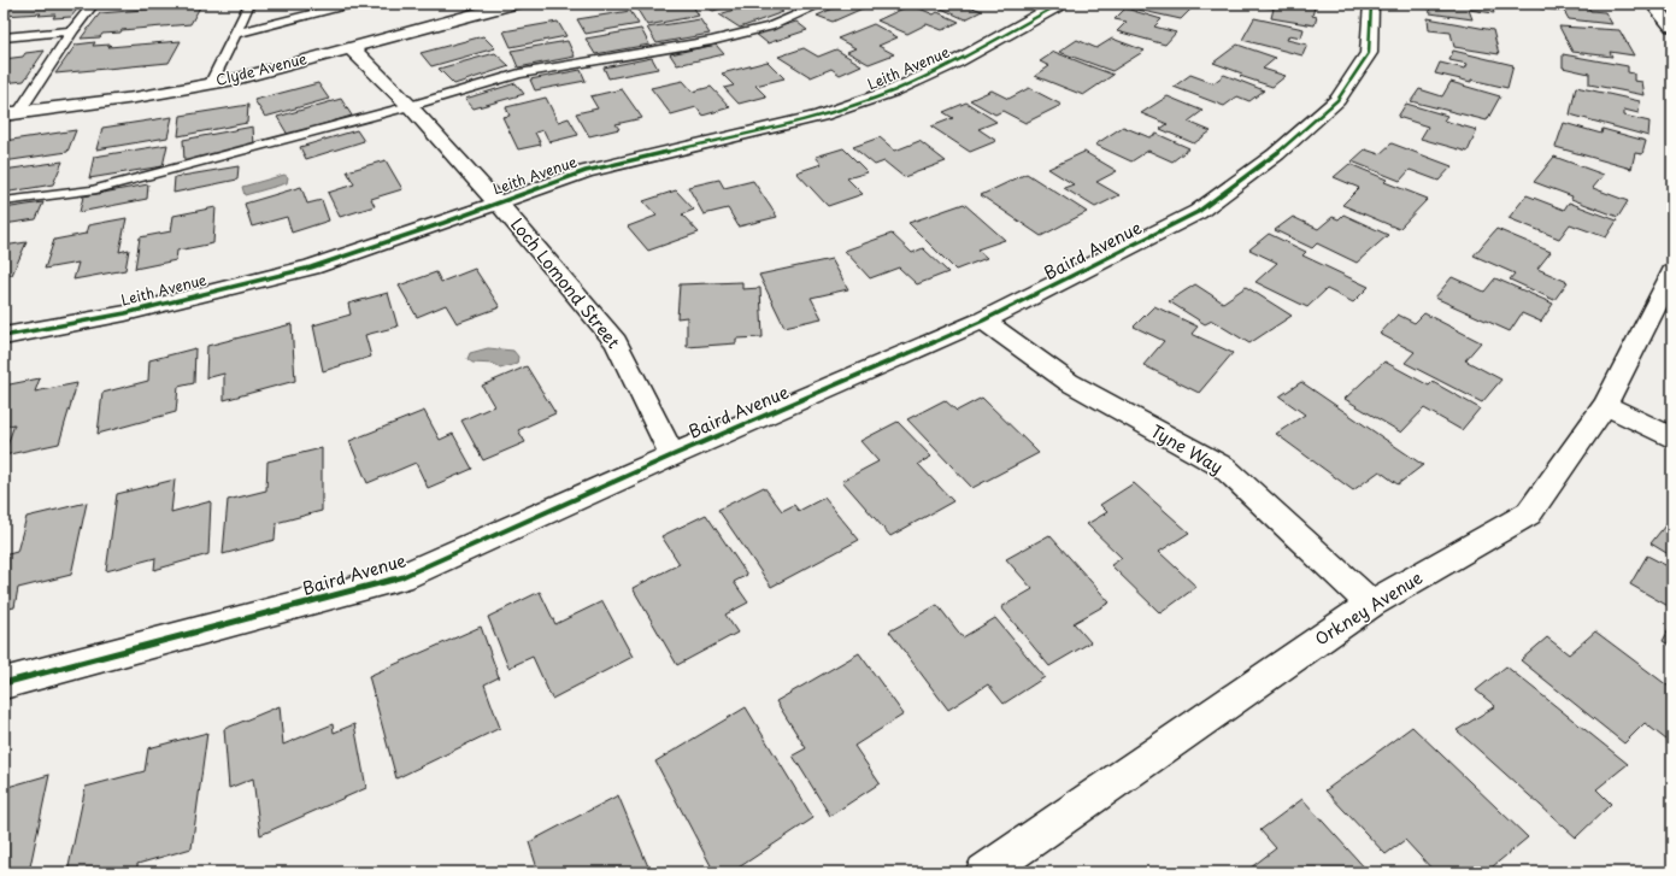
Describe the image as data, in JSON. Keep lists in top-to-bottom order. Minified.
{"streets":{"street":["Leith Avenue","Clyde Avenue","Baird Avenue","Loch Lomond Street","Tyne Way","Orkney Avenue"]},"crossings":[["Leith Avenue","Loch Lomond Street"],["Clyde Avenue","Loch Lomond Street"],["Baird Avenue","Loch Lomond Street"],["Baird Avenue","Tyne Way"],["Tyne Way","Orkney Avenue"]]}
